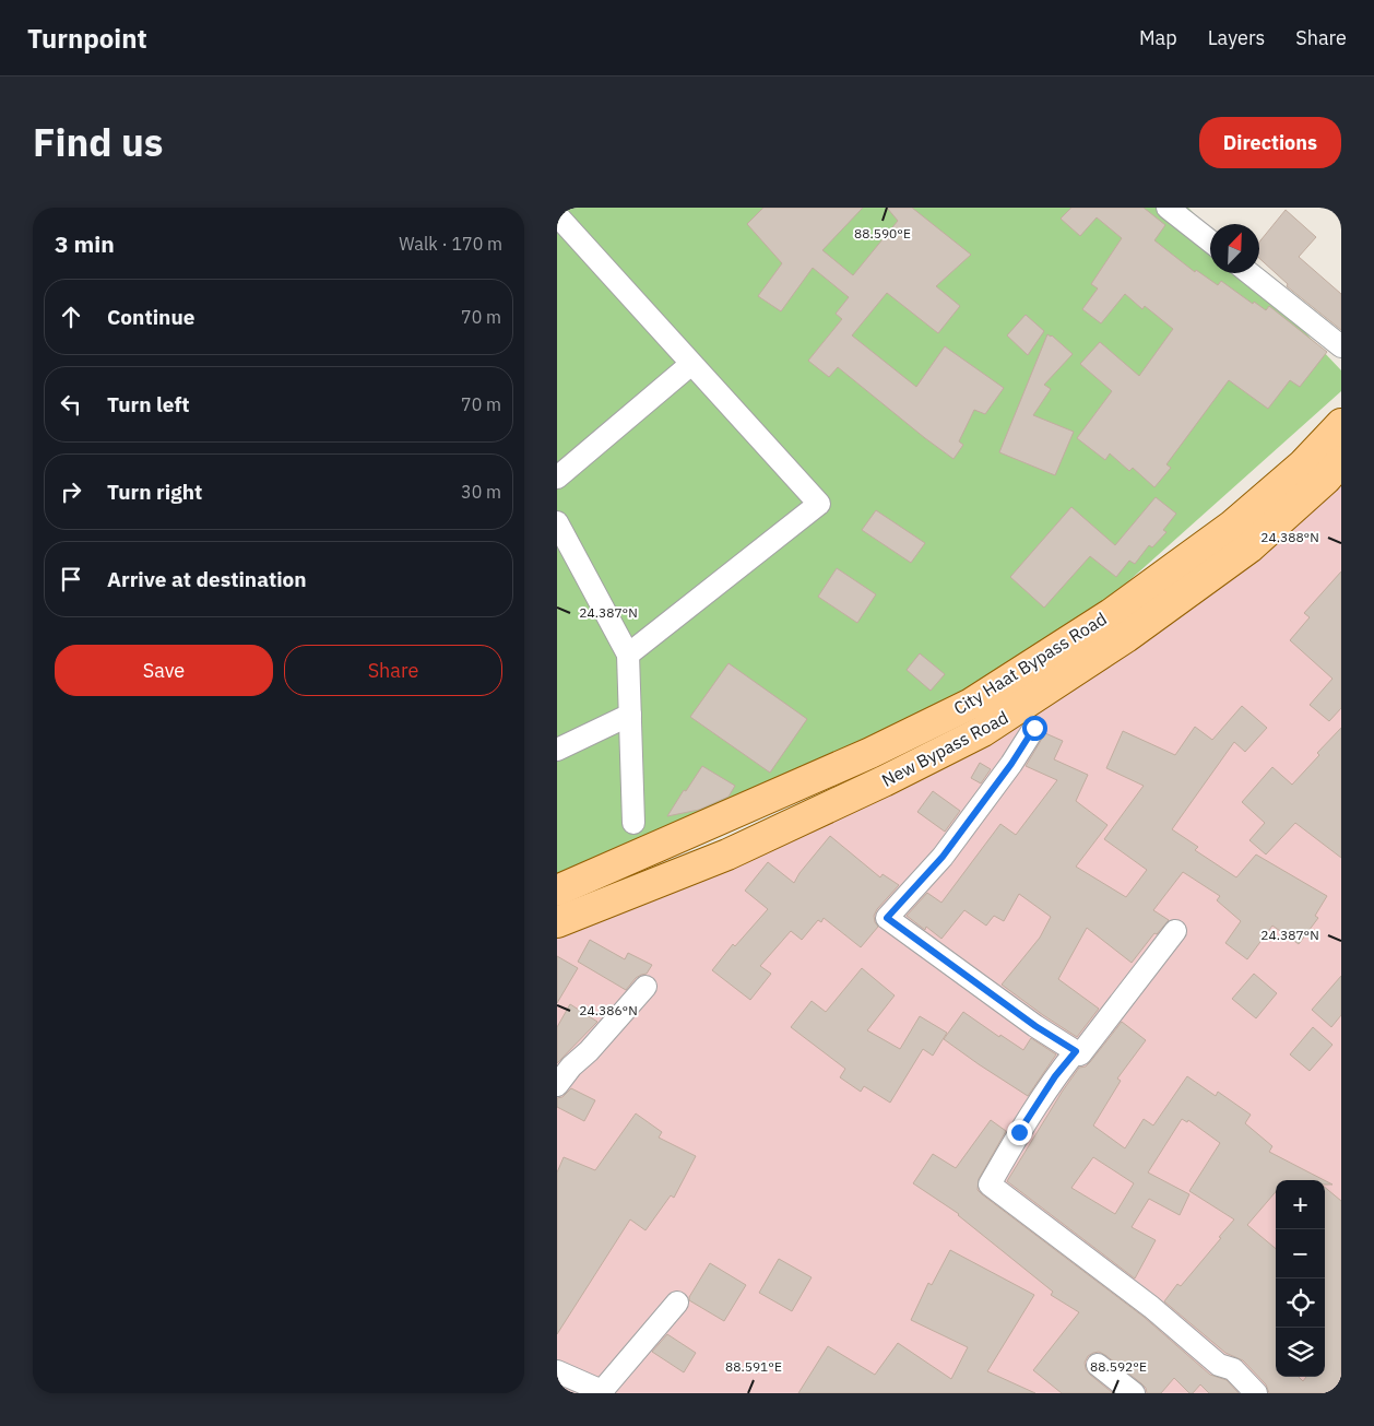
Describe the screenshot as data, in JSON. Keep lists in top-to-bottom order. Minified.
{"streets":{"main road":["City Haat Bypass Road","New Bypass Road"]},"north":"top right","page":{"header":"Turnpoint","nav":["Map","Layers","Share"],"title":"Find us","buttons":["Directions",["Save","Share"]],"heading":["3 min","Walk · 170 m"],"list":[["Continue","70 m"],["Turn left","70 m"],["Turn right","30 m"],"Arrive at destination"],"map_buttons":["+","−"]},"coordinates":["88.590°E","24.388°N","24.387°N","24.386°N","88.591°E","88.592°E"]}
